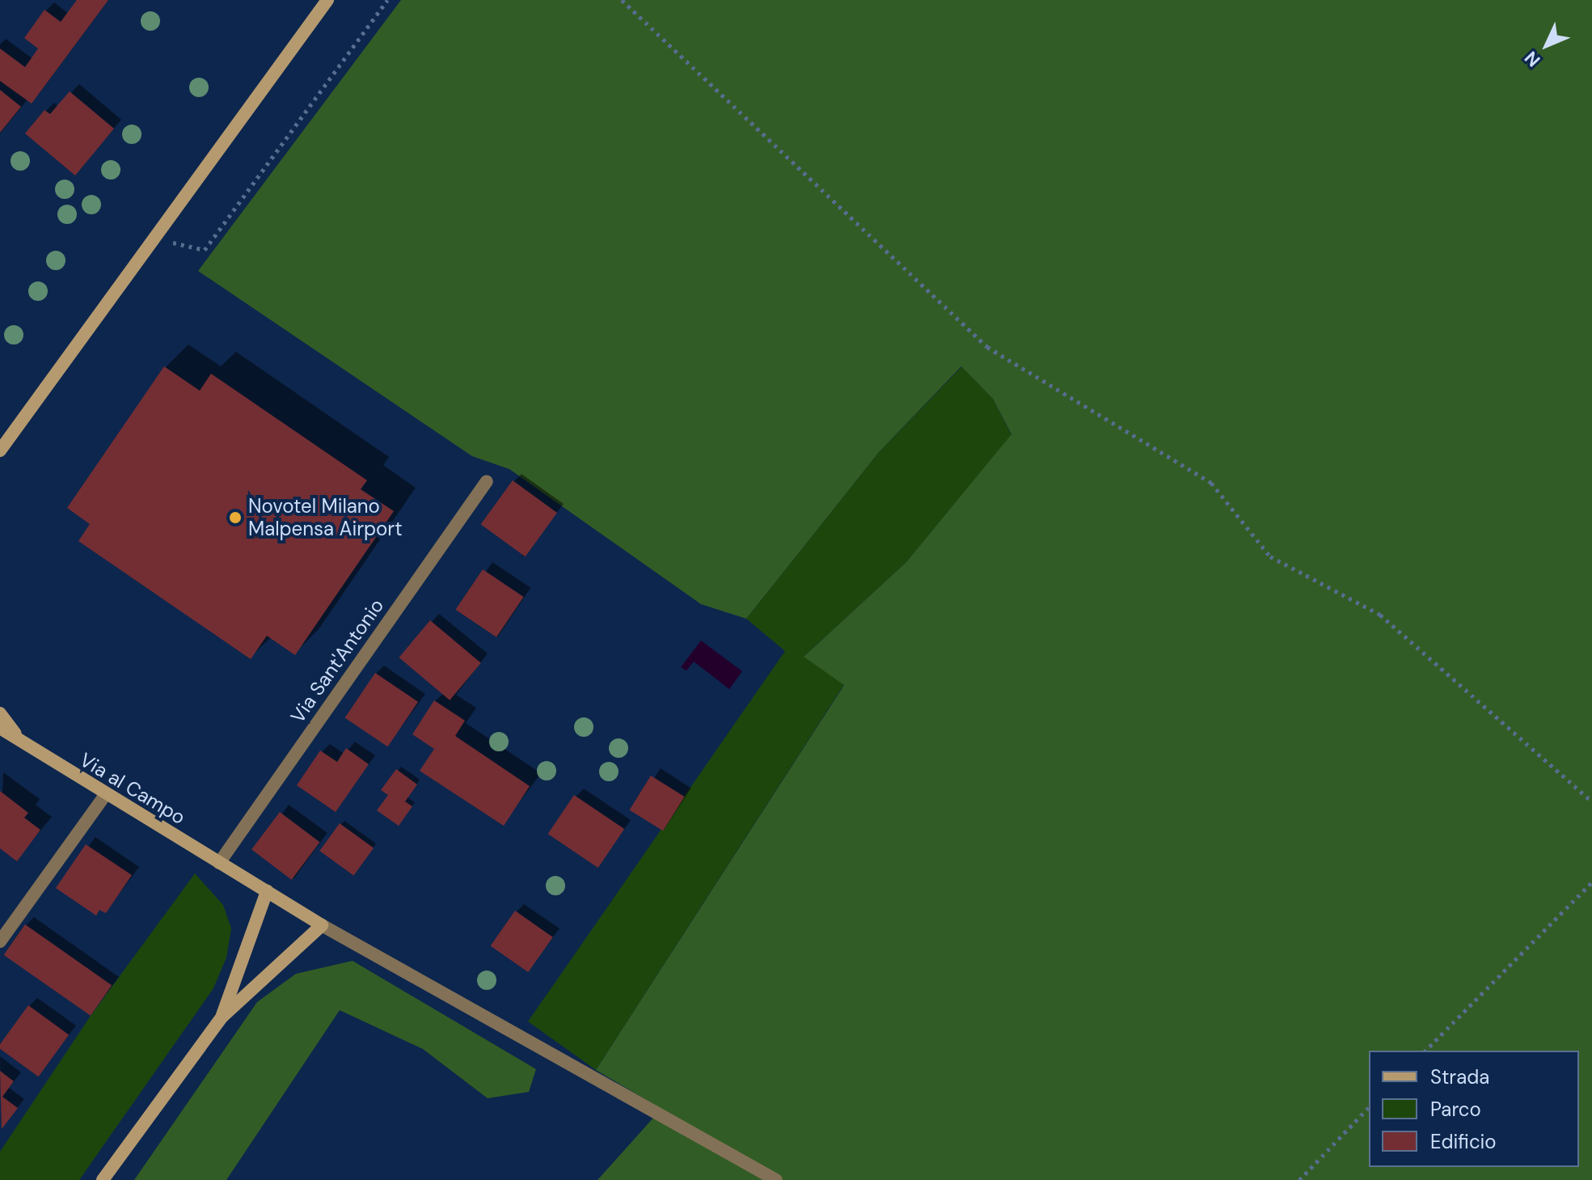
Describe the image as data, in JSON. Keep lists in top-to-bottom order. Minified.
{"streets":{"street":["Via Sant'Antonio","Via al Campo"]},"crossings":[["Via Sant'Antonio","Via al Campo"]],"places":["Novotel Milano Malpensa Airport"],"legend":["Strada","Parco","Edificio"],"north":"bottom left"}
